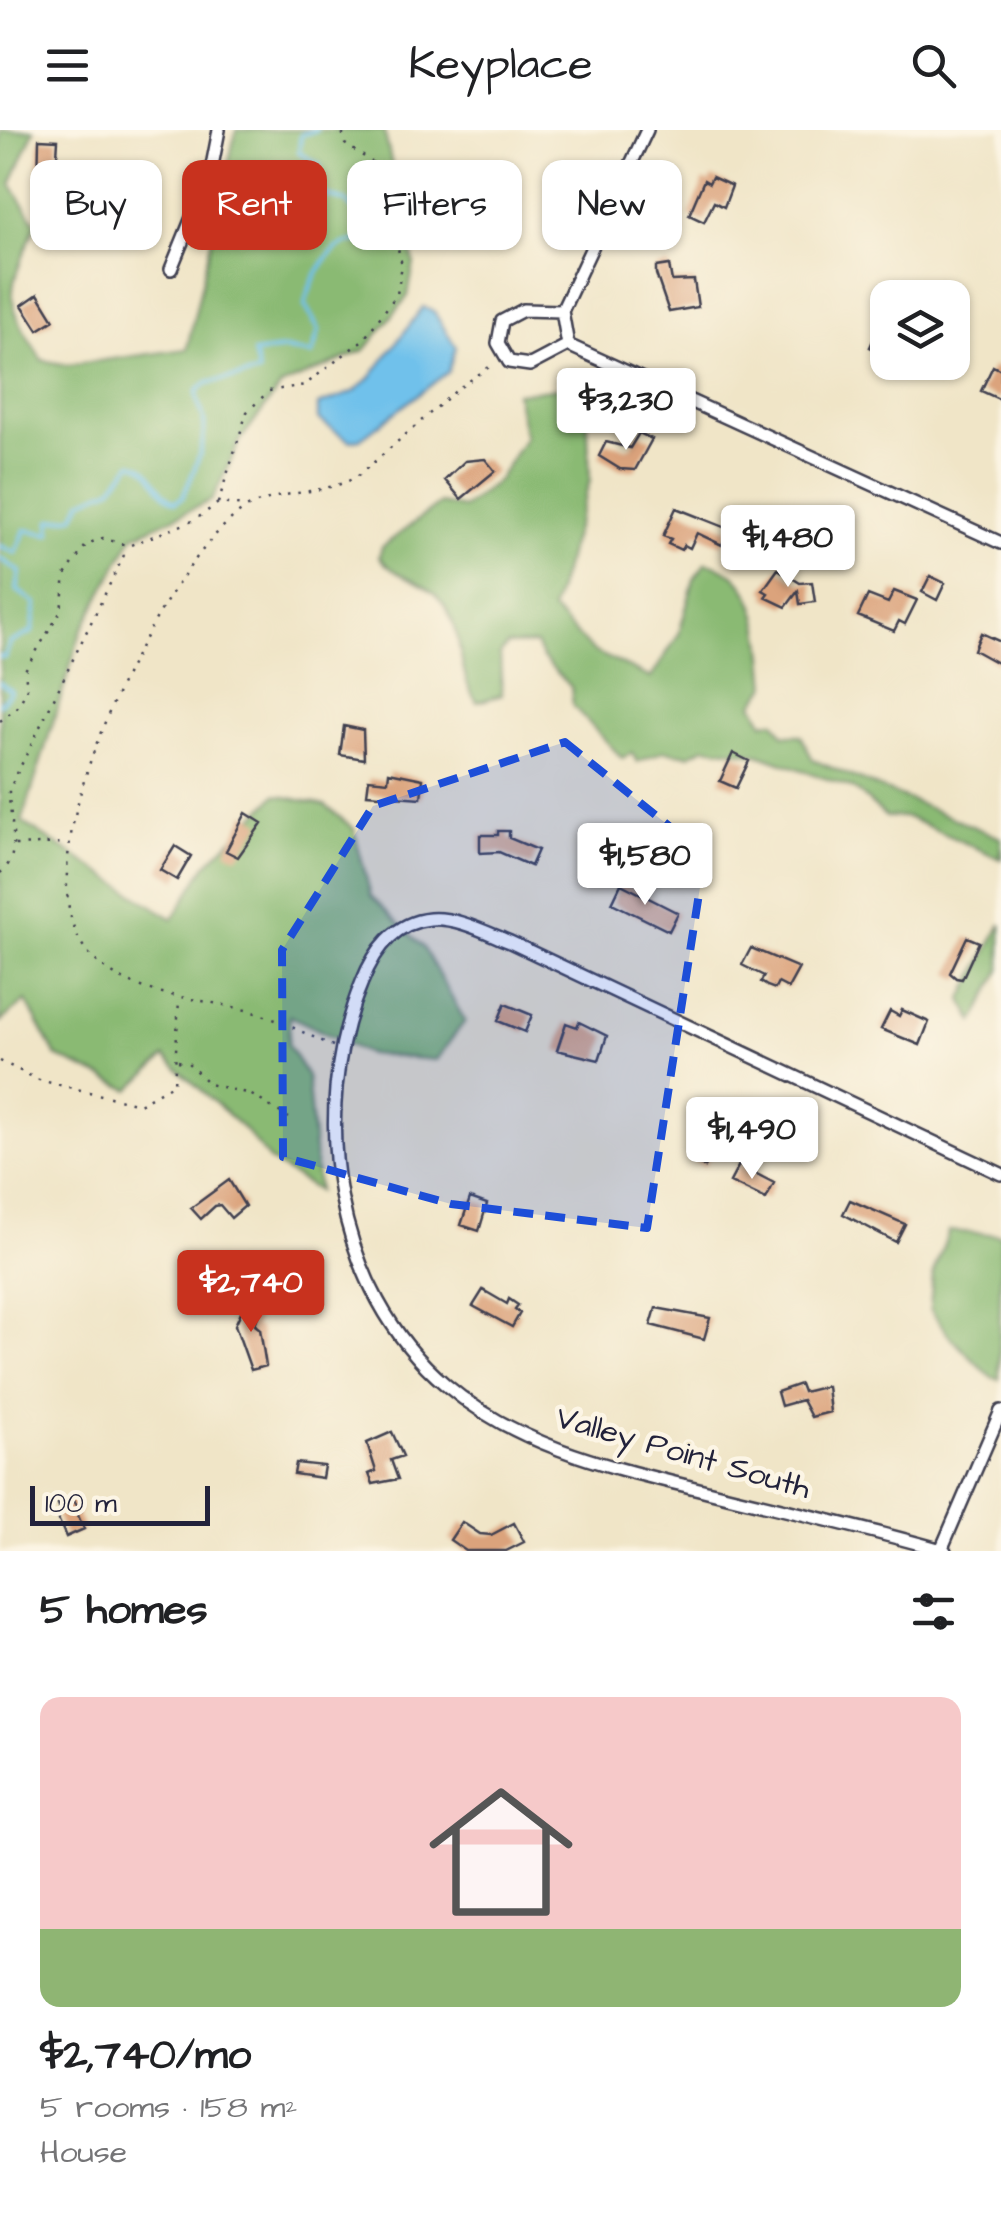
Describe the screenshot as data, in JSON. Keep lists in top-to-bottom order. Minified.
{"streets":{"street":["Valley Point South"]},"scale_bar":"100 m","page":{"header":"Keyplace","chip":["Buy","Rent","Filters","New"],"price":["$3,230","$1,480","$1,580","$1,490","$2,740"],"scale":"100 m","heading":"5 homes","list":[{"name":"$2,740/mo","note":"5 rooms · 158 m² · House"}]}}
